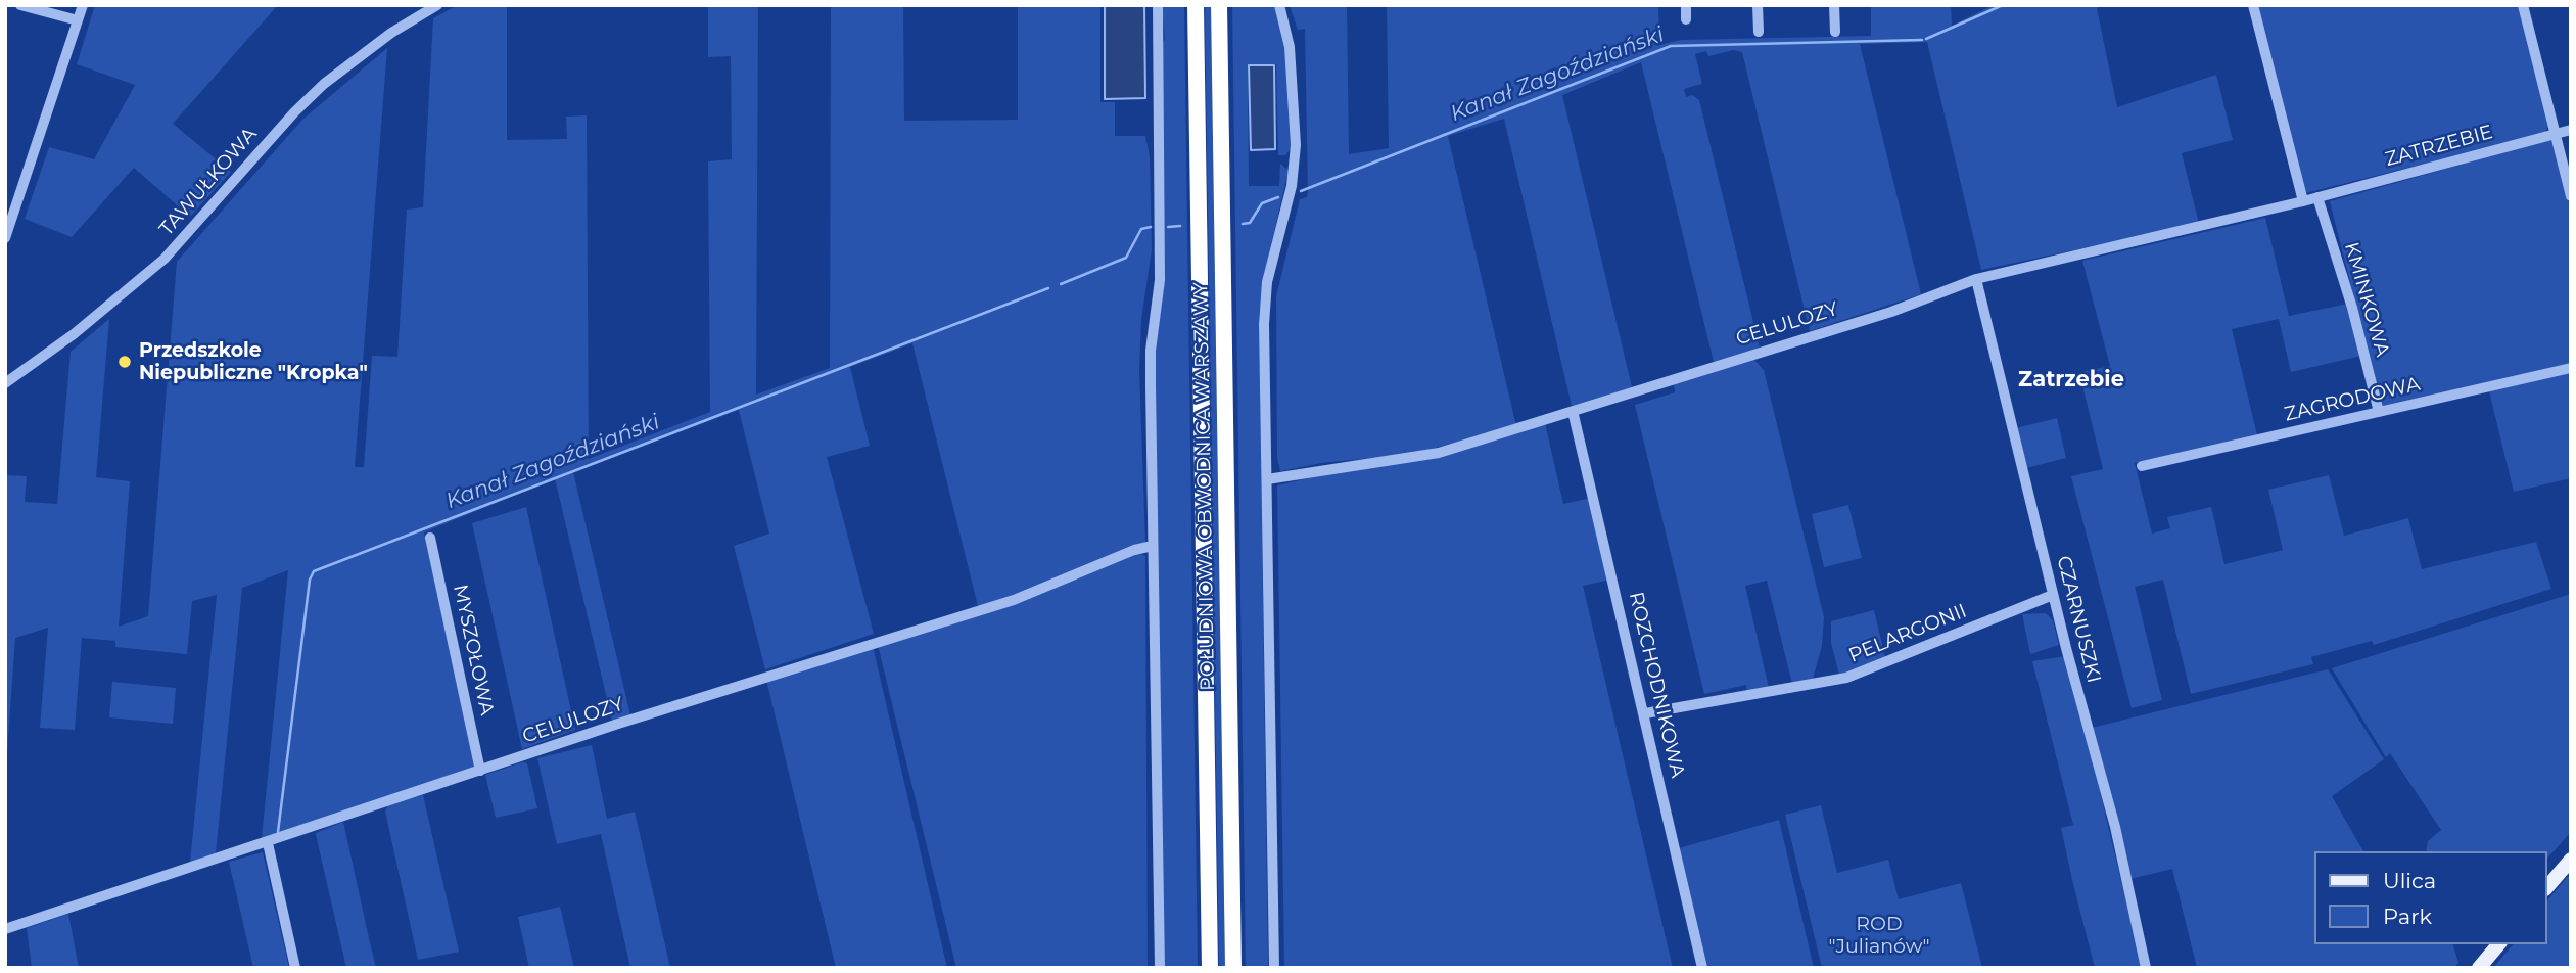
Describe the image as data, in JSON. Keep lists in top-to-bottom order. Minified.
{"streets":{"highway":["POŁUDNIOWA OBWODNICA WARSZAWY"],"street":["ZATRZEBIE","TAWUŁKOWA","KMINKOWA","CELULOZY","ZAGRODOWA","CZARNUSZKI","PELARGONII","MYSZOŁOWA","ROZCHODNIKOWA"]},"crossings":[["ZATRZEBIE","KMINKOWA"],["ZATRZEBIE","CELULOZY"],["KMINKOWA","CELULOZY"],["KMINKOWA","ZAGRODOWA"],["CELULOZY","CZARNUSZKI"],["CELULOZY","MYSZOŁOWA"],["CELULOZY","ROZCHODNIKOWA"],["CZARNUSZKI","PELARGONII"],["PELARGONII","ROZCHODNIKOWA"]],"districts":["Zatrzebie"],"water":["Kanał Zagoździański"],"parks":["ROD \"Julianów\""],"places":["Przedszkole Niepubliczne \"Kropka\""],"legend":["Ulica","Park"]}
